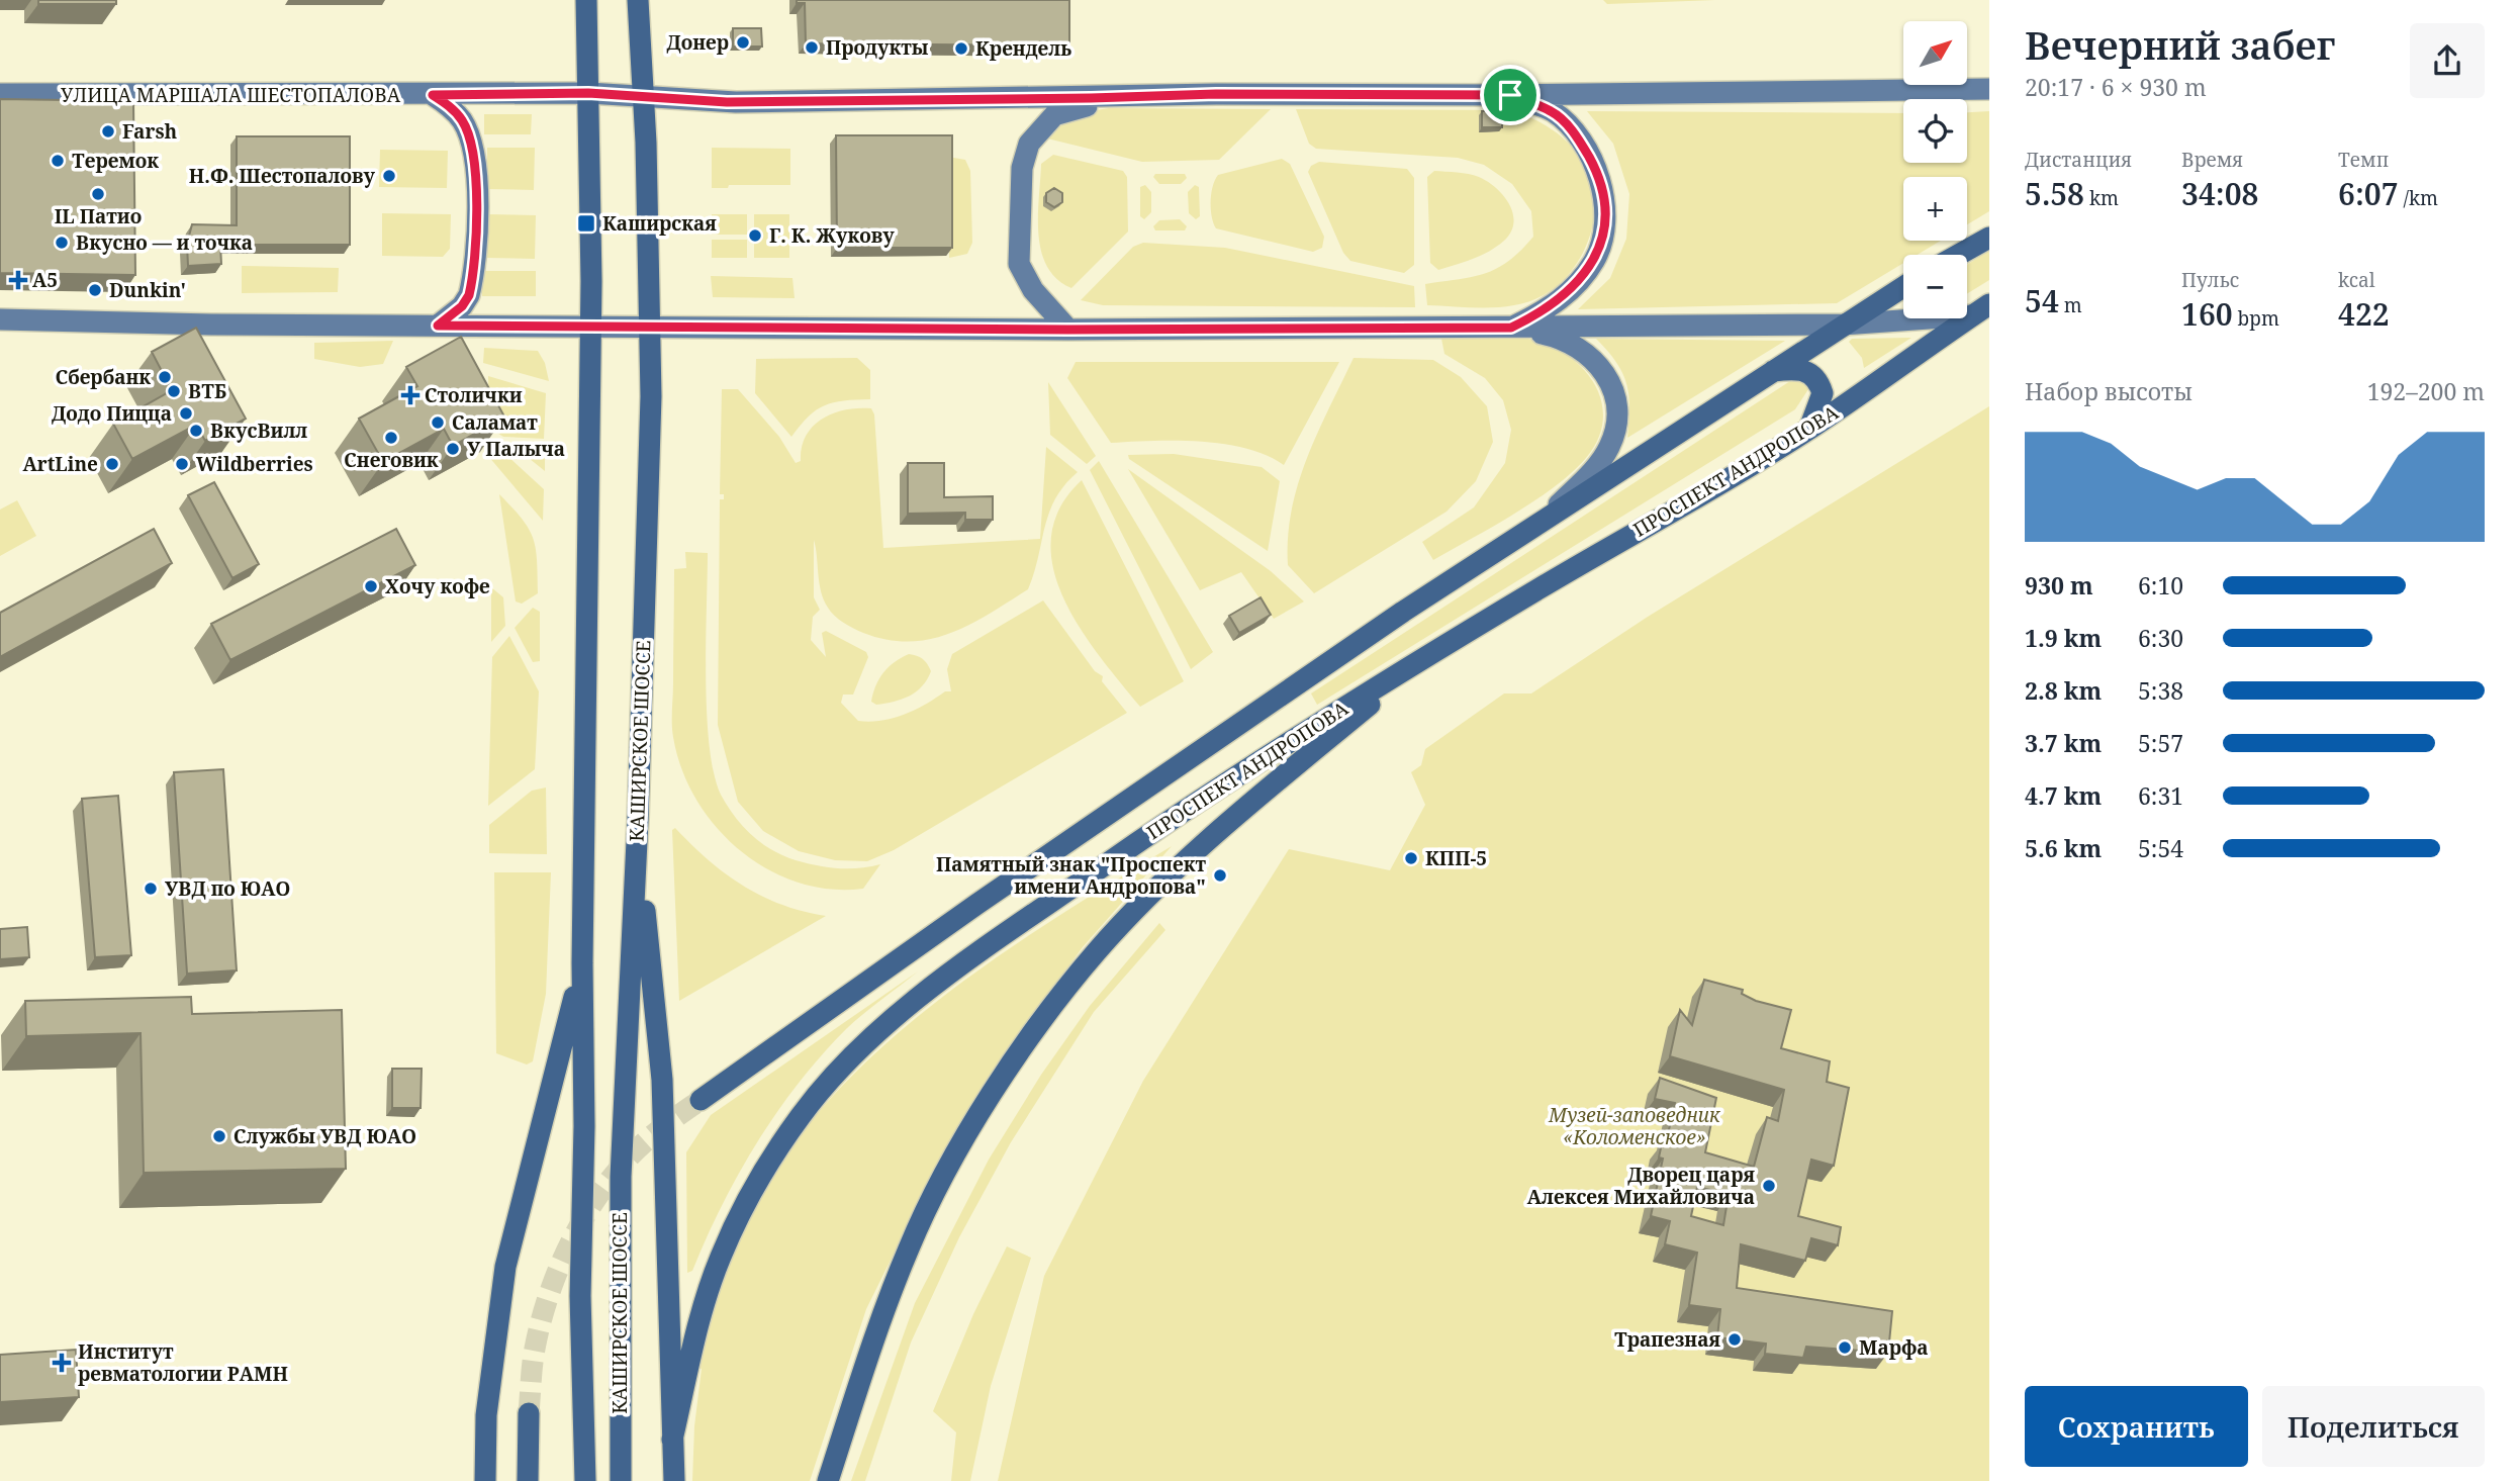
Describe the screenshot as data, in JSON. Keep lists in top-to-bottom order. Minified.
{"streets":{"main road":["УЛИЦА МАРШАЛА ШЕСТОПАЛОВА","ПРОСПЕКТ АНДРОПОВА","КАШИРСКОЕ ШОССЕ"]},"crossings":[["УЛИЦА МАРШАЛА ШЕСТОПАЛОВА","КАШИРСКОЕ ШОССЕ"]],"parks":["Музей-заповедник «Коломенское»"],"places":{"other":["Донер","Продукты","Крендель","Farsh","Теремок","Н.Ф. Шестопалову","IL Патио","Г. К. Жукову","Вкусно — и точка","Dunkin'","Сбербанк","ВТБ","Додо Пицца","Саламат","ВкусВилл","Снеговик","У Палыча","ArtLine","Wildberries","Хочу кофе","КПП-5","Памятный знак \"Проспект имени Андропова\"","УВД по ЮАО","Службы УВД ЮАО","Дворец царя Алексея Михайловича","Трапезная","Марфа"],"transit":["Каширская"],"health":["А5","Столички","Институт ревматологии РАМН"]},"north":"top right","page":{"heading":["Вечерний забег","20:17 · 6 × 930 m"],"map_buttons":["+","−"],"stats":[["Дистанция","5.58 km"],["Время","34:08"],["Темп","6:07 /km"],["54 m"],["Пульс","160 bpm"],["kcal","422"]],"chart":["Набор высоты","192–200 m"],"list":[{"name":"930 m","note":"6:10"},{"name":"1.9 km","note":"6:30"},{"name":"2.8 km","note":"5:38"},{"name":"3.7 km","note":"5:57"},{"name":"4.7 km","note":"6:31"},{"name":"5.6 km","note":"5:54"}],"buttons":["Сохранить","Поделиться"]}}
